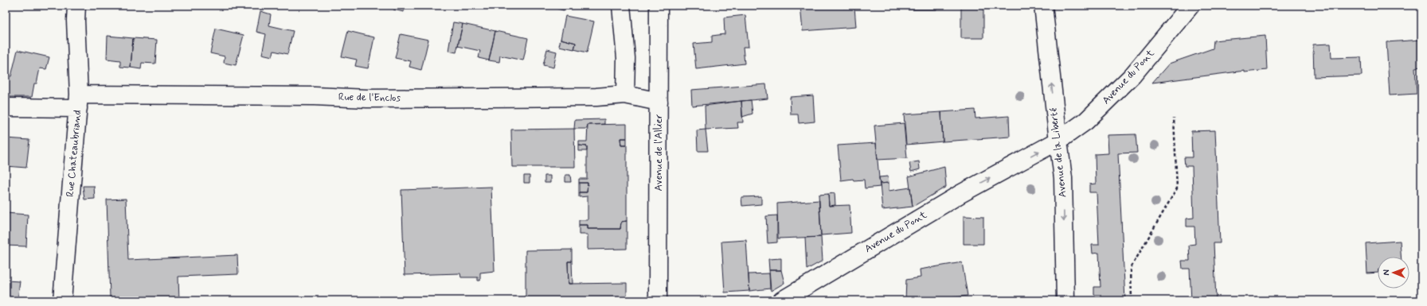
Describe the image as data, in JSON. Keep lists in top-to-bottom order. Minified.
{"streets":{"street":["Avenue du Pont","Rue de l'Enclos","Avenue de l'Allier","Avenue de la Liberté","Rue Chateaubriand"]},"crossings":[["Avenue du Pont","Avenue de la Liberté"],["Rue de l'Enclos","Avenue de l'Allier"],["Rue de l'Enclos","Rue Chateaubriand"]],"one_way":["Avenue du Pont"],"north":"left"}
